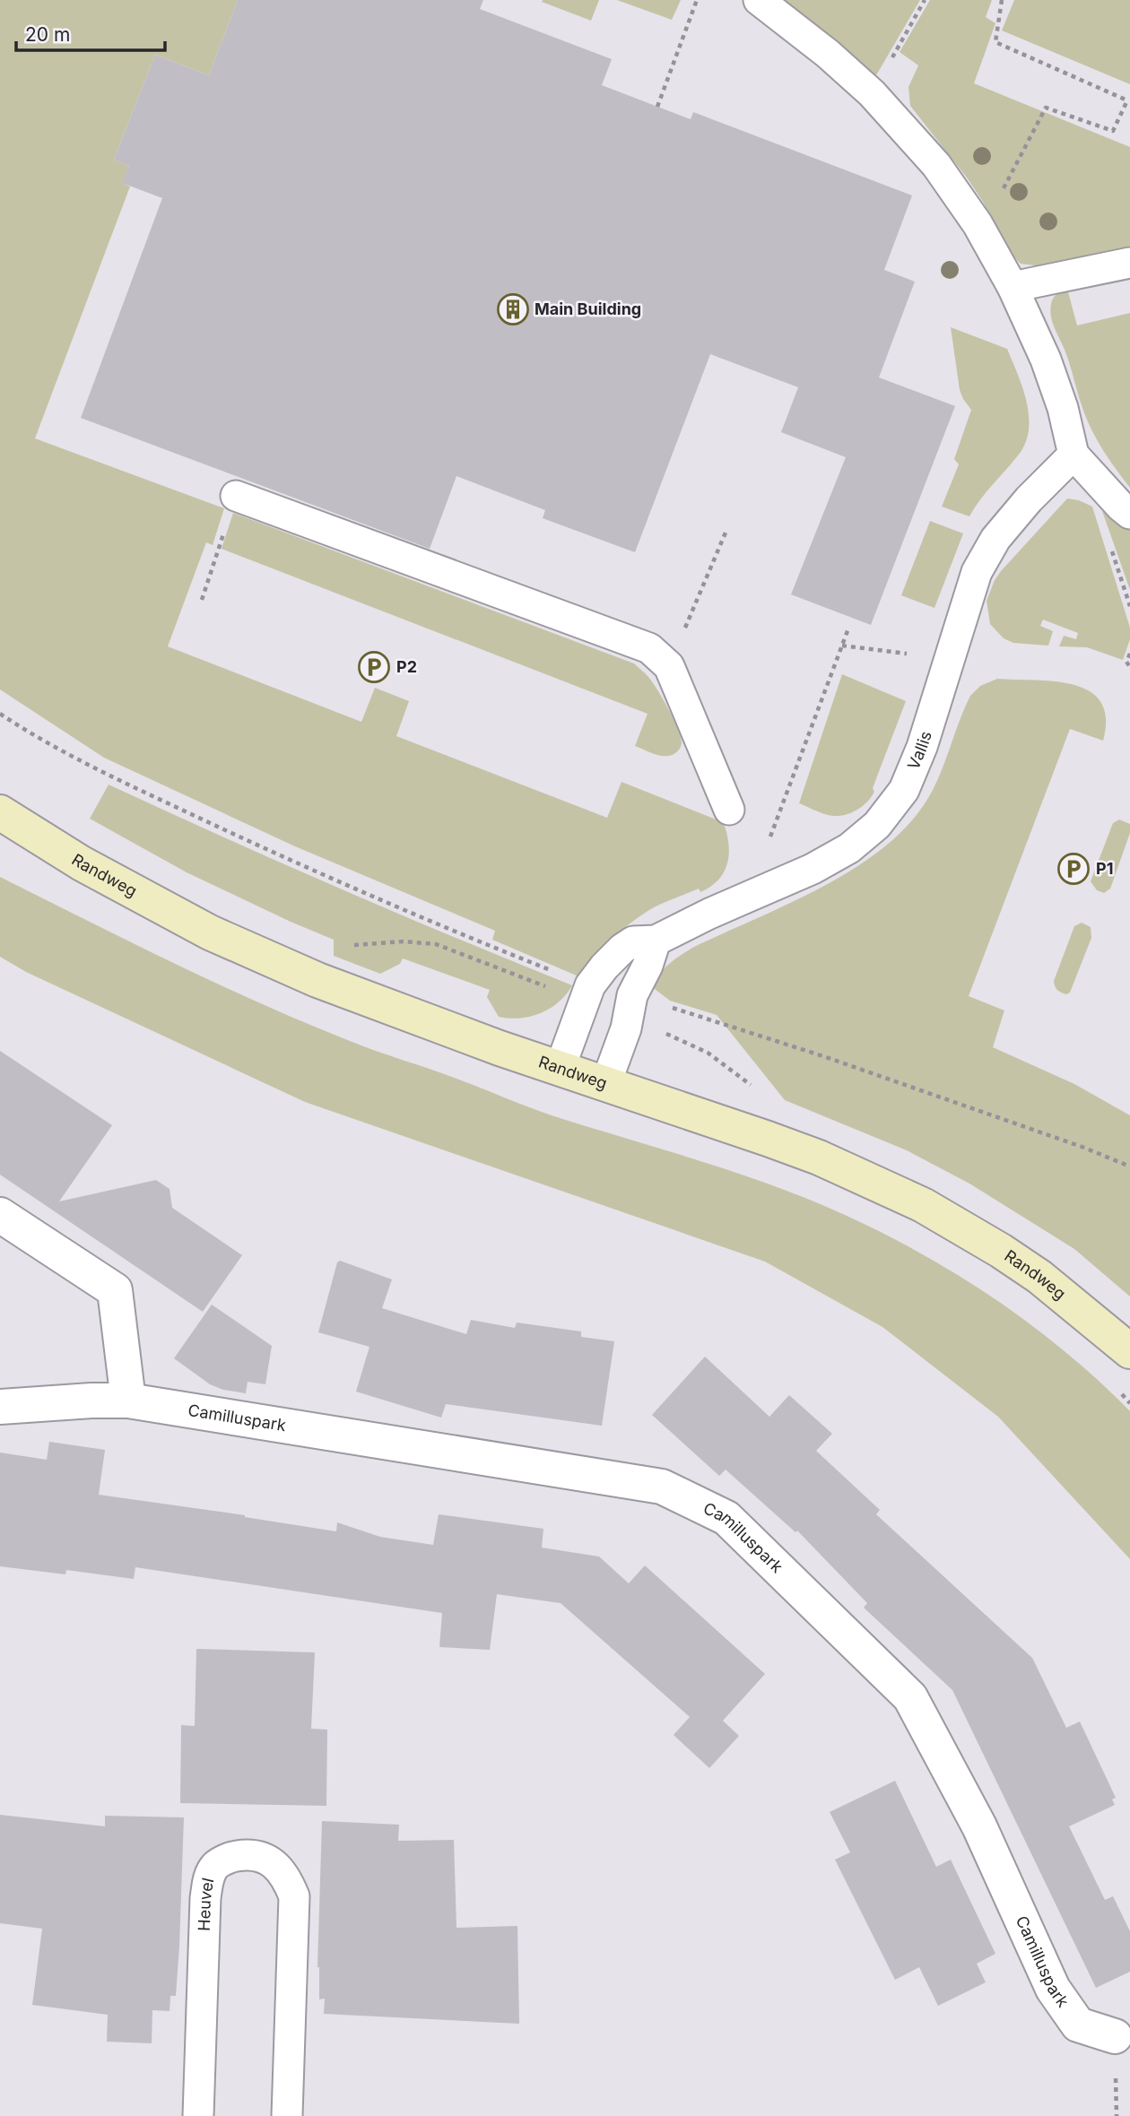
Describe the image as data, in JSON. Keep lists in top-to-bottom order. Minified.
{"streets":{"main road":["Randweg"],"street":["Camilluspark"],"lane":["Vallis","Heuvel"]},"crossings":[["Vallis","Randweg"]],"places":{"building":["Main Building"],"parking":["P2","P1"]},"scale_bar":"20 m"}
